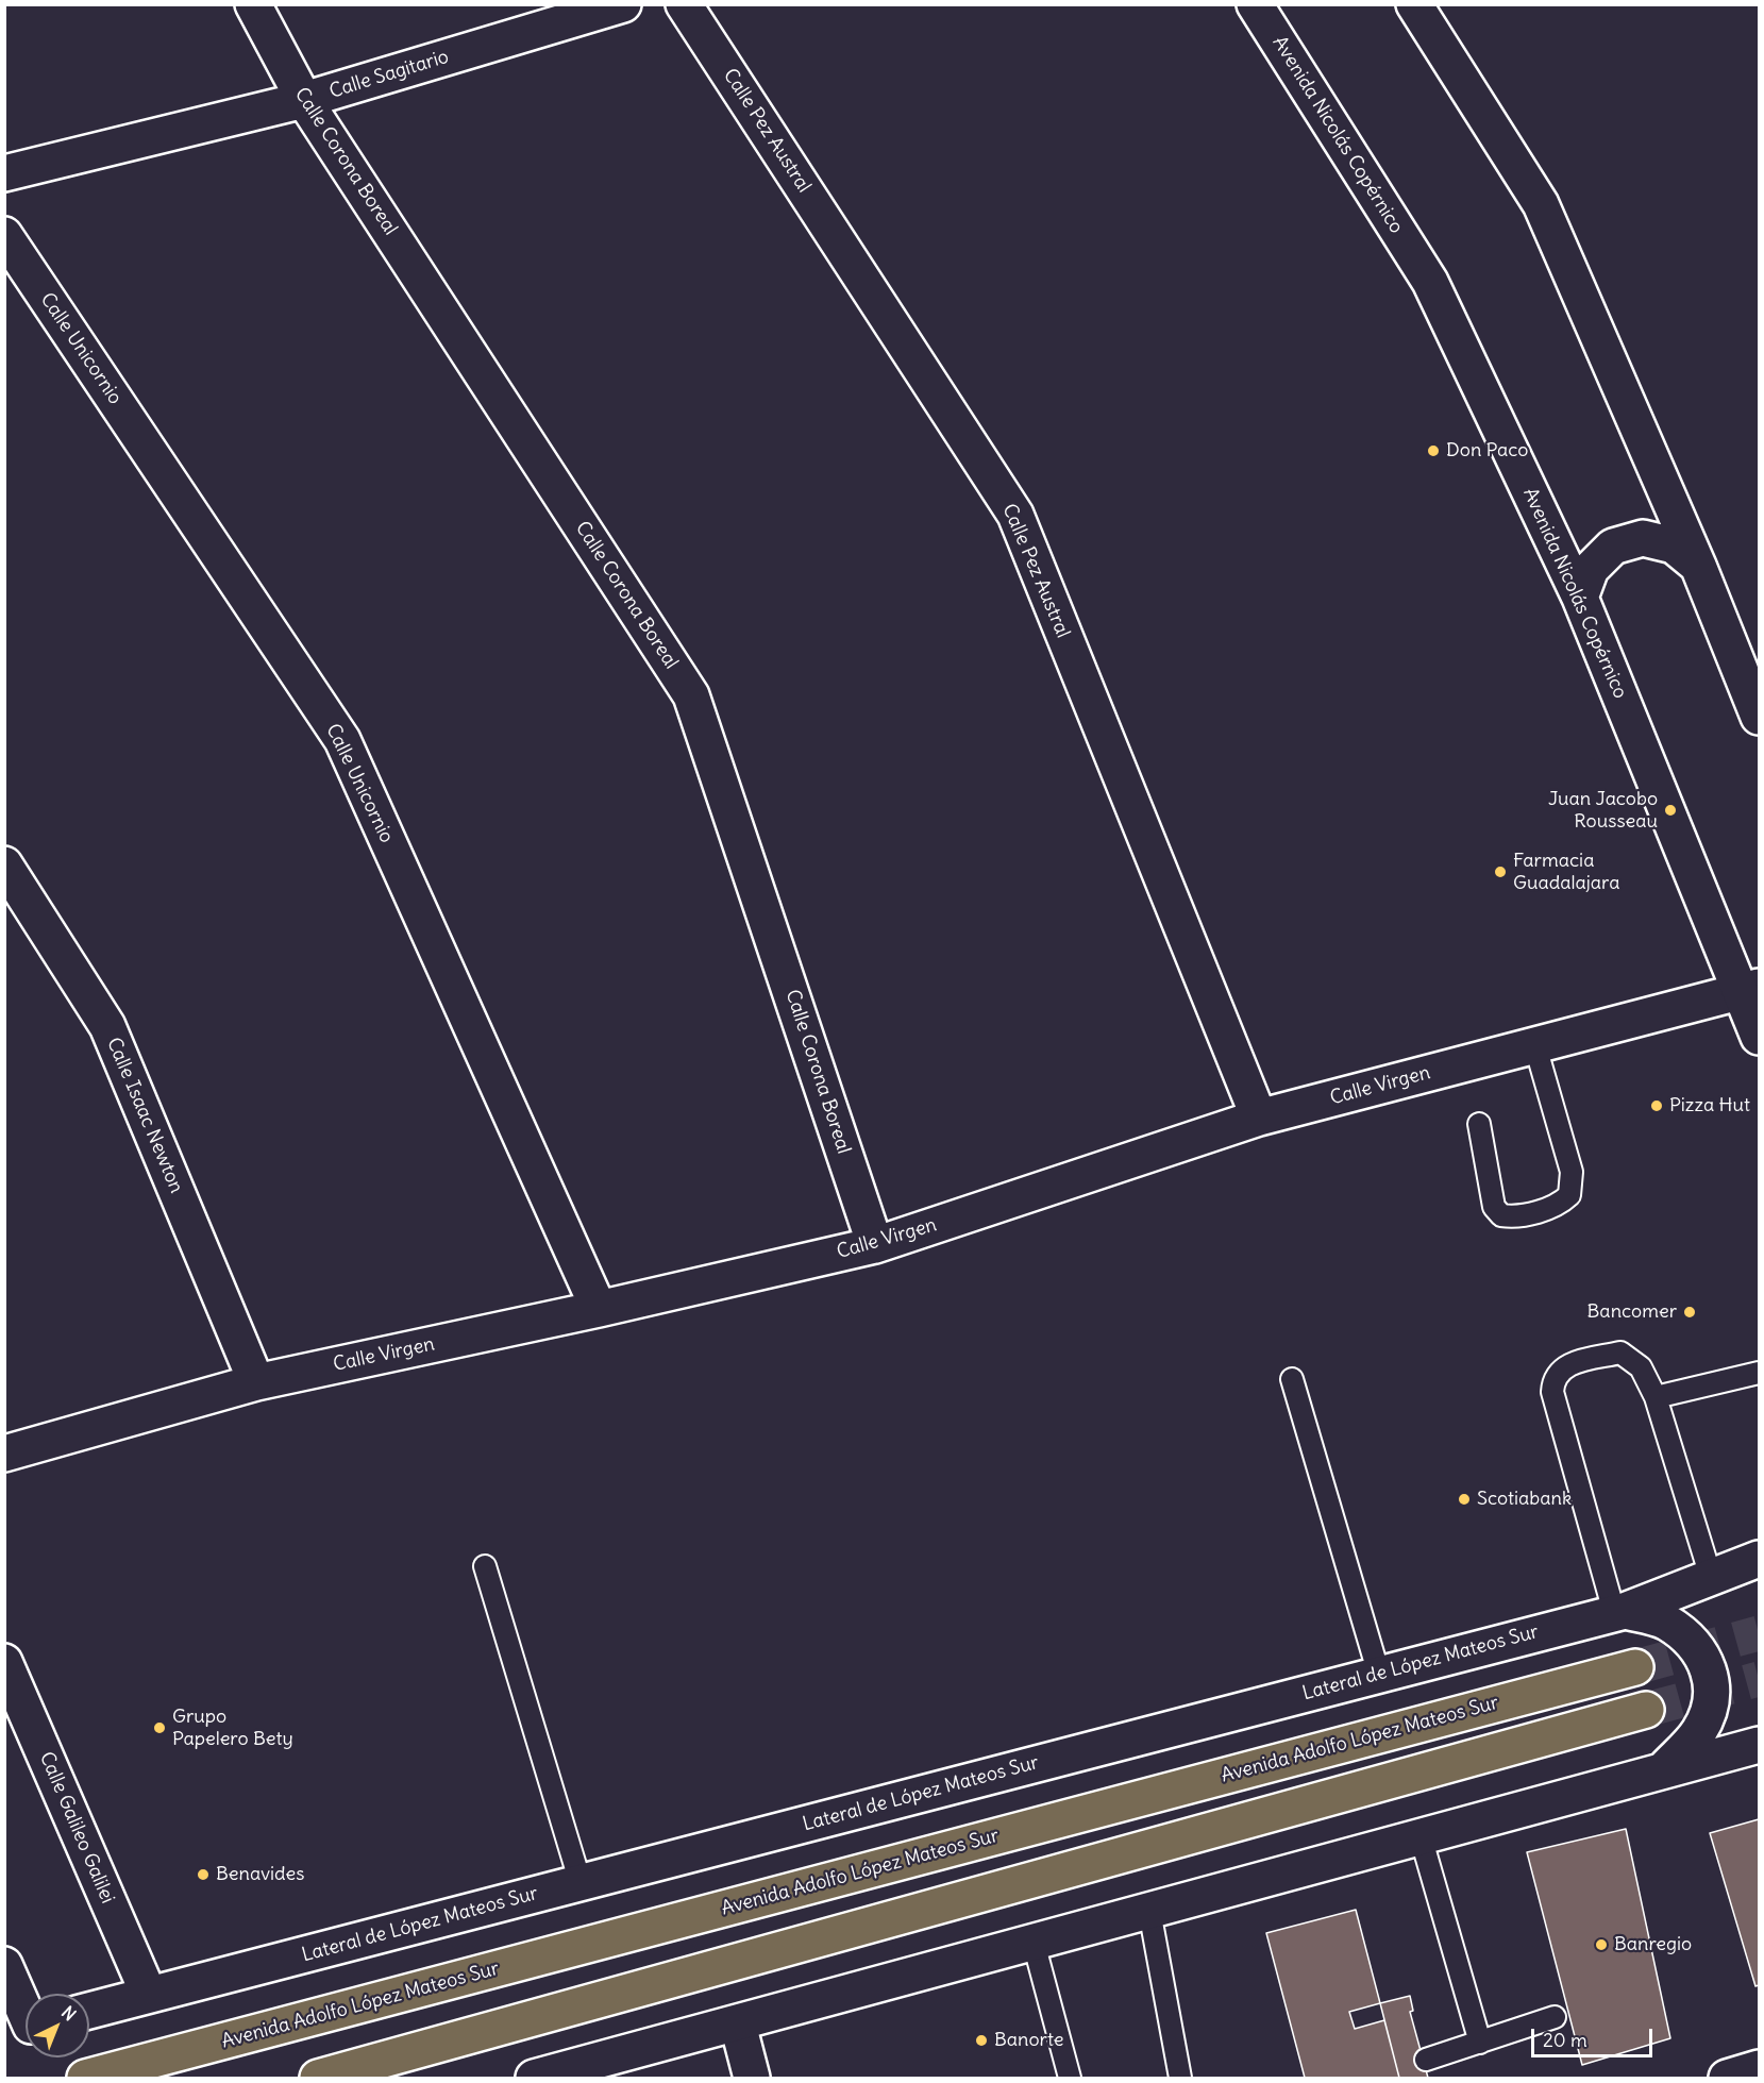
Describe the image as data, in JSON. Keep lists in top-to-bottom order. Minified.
{"streets":{"main road":["Avenida Adolfo López Mateos Sur"],"street":["Calle Sagitario","Calle Pez Austral","Avenida Nicolás Copérnico","Calle Corona Boreal","Calle Unicornio","Calle Virgen","Calle Isaac Newton","Lateral de López Mateos Sur","Calle Galileo Galilei"]},"crossings":[["Calle Sagitario","Calle Corona Boreal"],["Calle Pez Austral","Calle Virgen"],["Avenida Nicolás Copérnico","Calle Virgen"],["Calle Corona Boreal","Calle Virgen"],["Calle Unicornio","Calle Virgen"],["Calle Virgen","Calle Isaac Newton"],["Lateral de López Mateos Sur","Calle Galileo Galilei"]],"places":["Don Paco","Juan Jacobo Rousseau","Farmacia Guadalajara","Pizza Hut","Bancomer","Scotiabank","Grupo Papelero Bety","Benavides","Banregio","Banorte"],"scale_bar":"20 m","north":"top right"}
